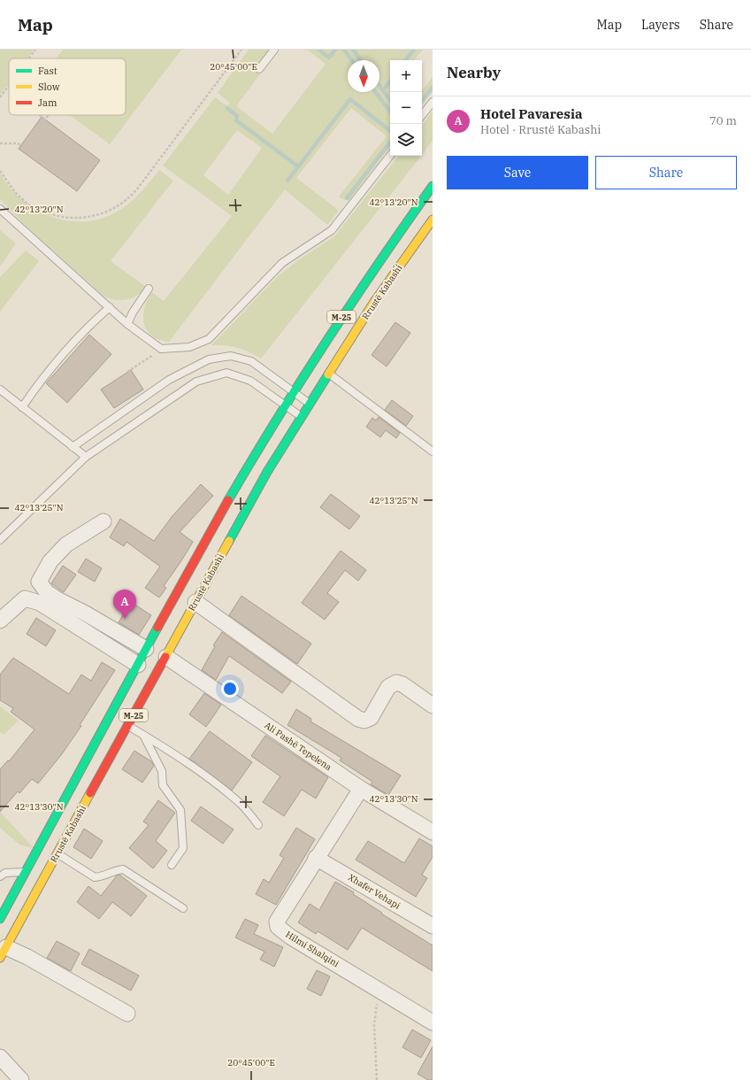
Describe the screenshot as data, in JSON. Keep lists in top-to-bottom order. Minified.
{"streets":{"main road":["Rrustë Kabashi","M-25"],"street":["Ali Pashë Tepelena","Xhafer Vehapi","Hilmi Shalqini"]},"crossings":[["Rrustë Kabashi","Ali Pashë Tepelena"],["Ali Pashë Tepelena","Hilmi Shalqini"],["Xhafer Vehapi","Hilmi Shalqini"]],"legend":["Fast","Slow","Jam"],"north":"bottom","page":{"header":"Map","nav":["Map","Layers","Share"],"heading":"Nearby","map_buttons":["+","−"],"list":[{"mark":"A","name":"Hotel Pavaresia","note":"Hotel · Rrustë Kabashi","value":"70 m"}],"buttons":["Save","Share"],"pins":"A"},"coordinates":["20°45'00\"E","42°13'20\"N","42°13'25\"N","42°13'30\"N"]}
